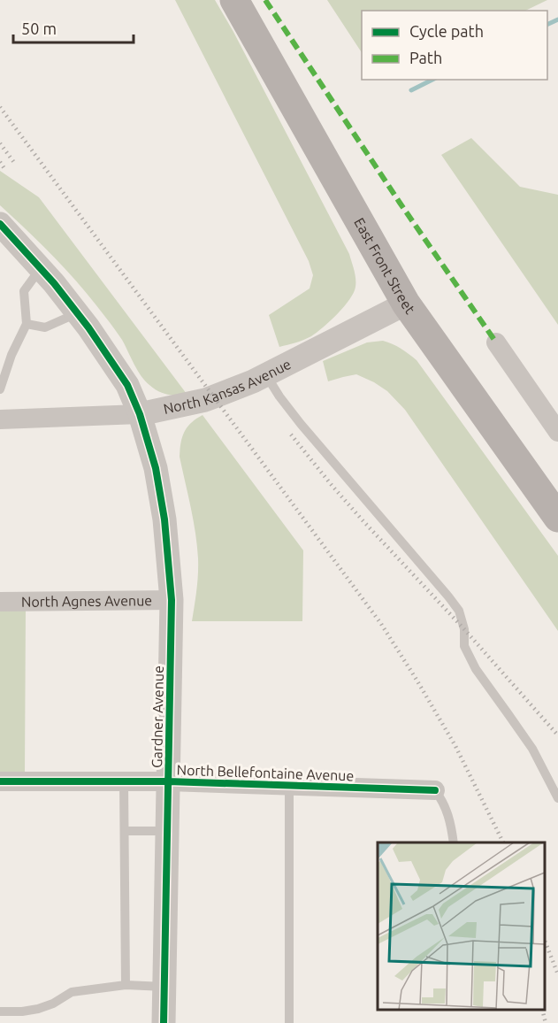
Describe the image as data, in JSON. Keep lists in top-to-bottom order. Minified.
{"streets":{"main road":["East Front Street"],"street":["North Kansas Avenue","North Agnes Avenue","Gardner Avenue","North Bellefontaine Avenue"]},"crossings":[["East Front Street","North Kansas Avenue"],["North Kansas Avenue","Gardner Avenue"],["North Agnes Avenue","Gardner Avenue"],["Gardner Avenue","North Bellefontaine Avenue"]],"legend":["Cycle path","Path"],"scale_bar":"50 m"}
